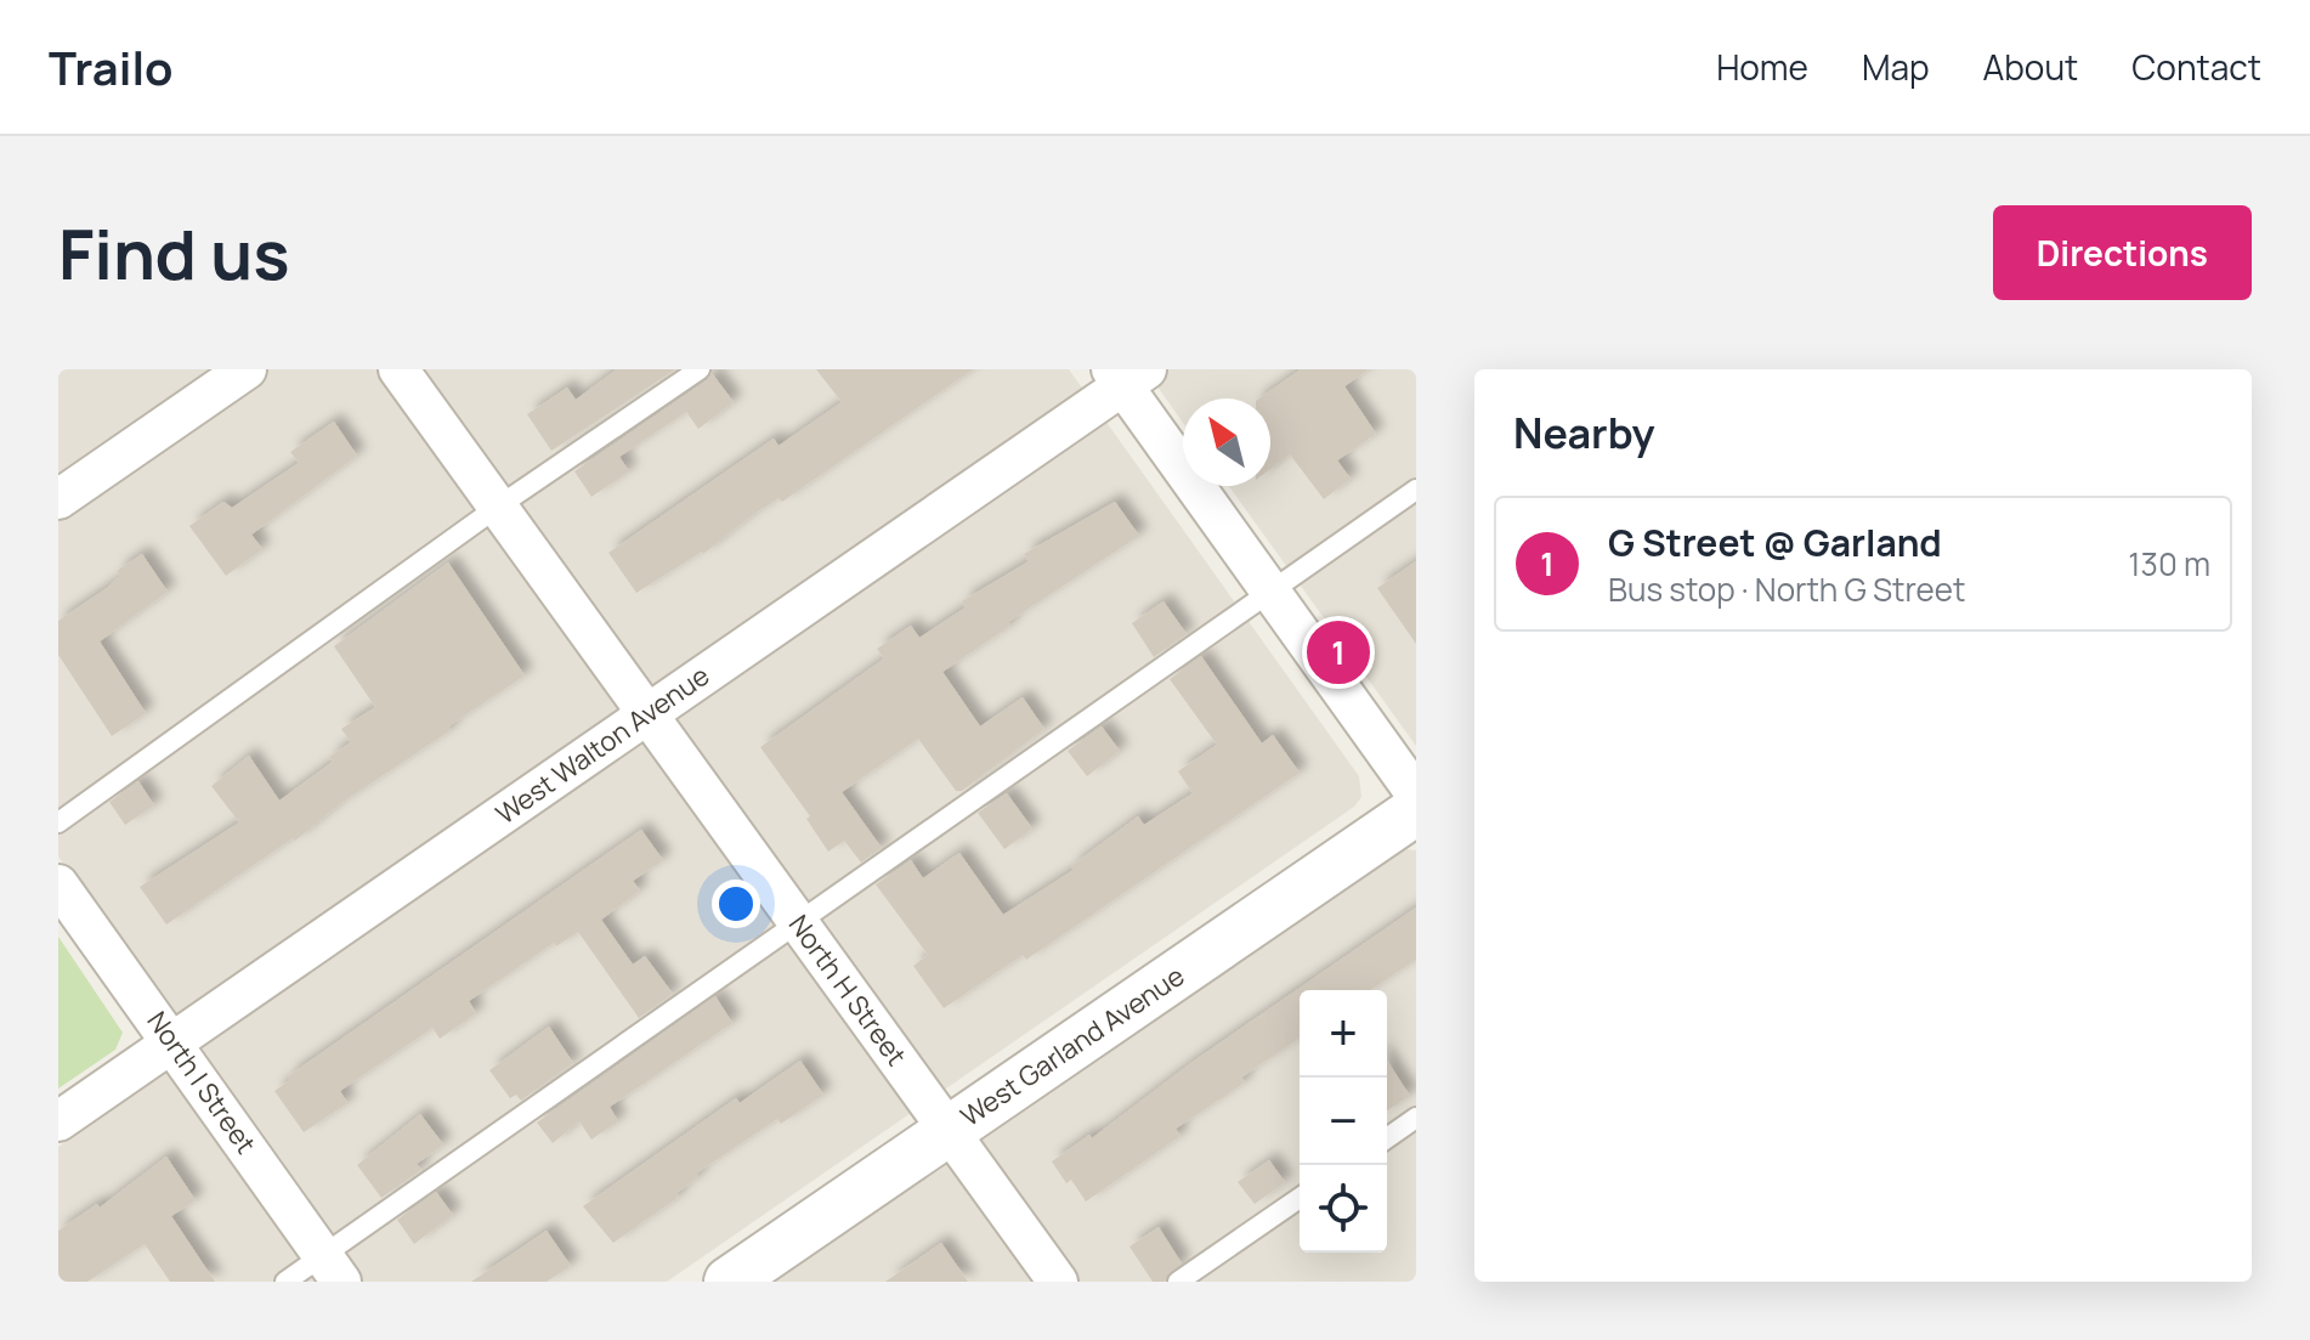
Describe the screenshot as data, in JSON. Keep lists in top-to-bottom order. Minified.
{"streets":{"street":["West Walton Avenue","North H Street","West Garland Avenue","North I Street"]},"crossings":[["West Walton Avenue","North H Street"],["West Walton Avenue","North I Street"],["North H Street","West Garland Avenue"]],"north":"top left","page":{"header":"Trailo","nav":["Home","Map","About","Contact"],"buttons":"Directions","title":"Find us","heading":"Nearby","list":[{"mark":"1","name":"G Street @ Garland","note":"Bus stop · North G Street","value":"130 m"}],"pins":"1","map_buttons":["+","−"]}}
